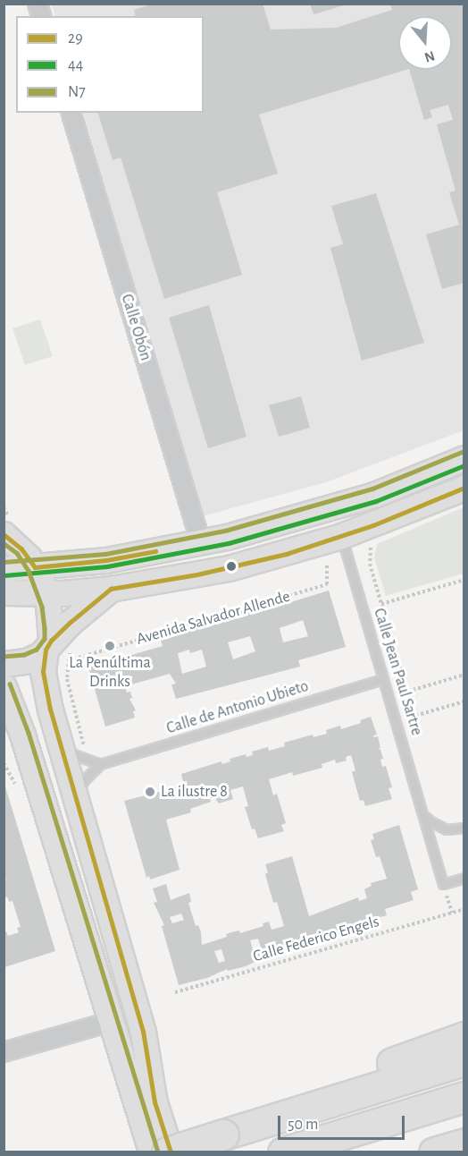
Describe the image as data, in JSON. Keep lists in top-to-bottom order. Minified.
{"streets":{"street":["Calle Obón"],"lane":["Calle Jean Paul Sartre","Calle de Antonio Ubieto"],"path":["Avenida Salvador Allende","Calle Federico Engels"]},"crossings":[["Calle Jean Paul Sartre","Calle de Antonio Ubieto"]],"places":["La Penúltima Drinks","La ilustre 8"],"lines":["transit line N7","transit line 44","transit line 29"],"legend":["29","44","N7"],"scale_bar":"50 m","north":"bottom"}
